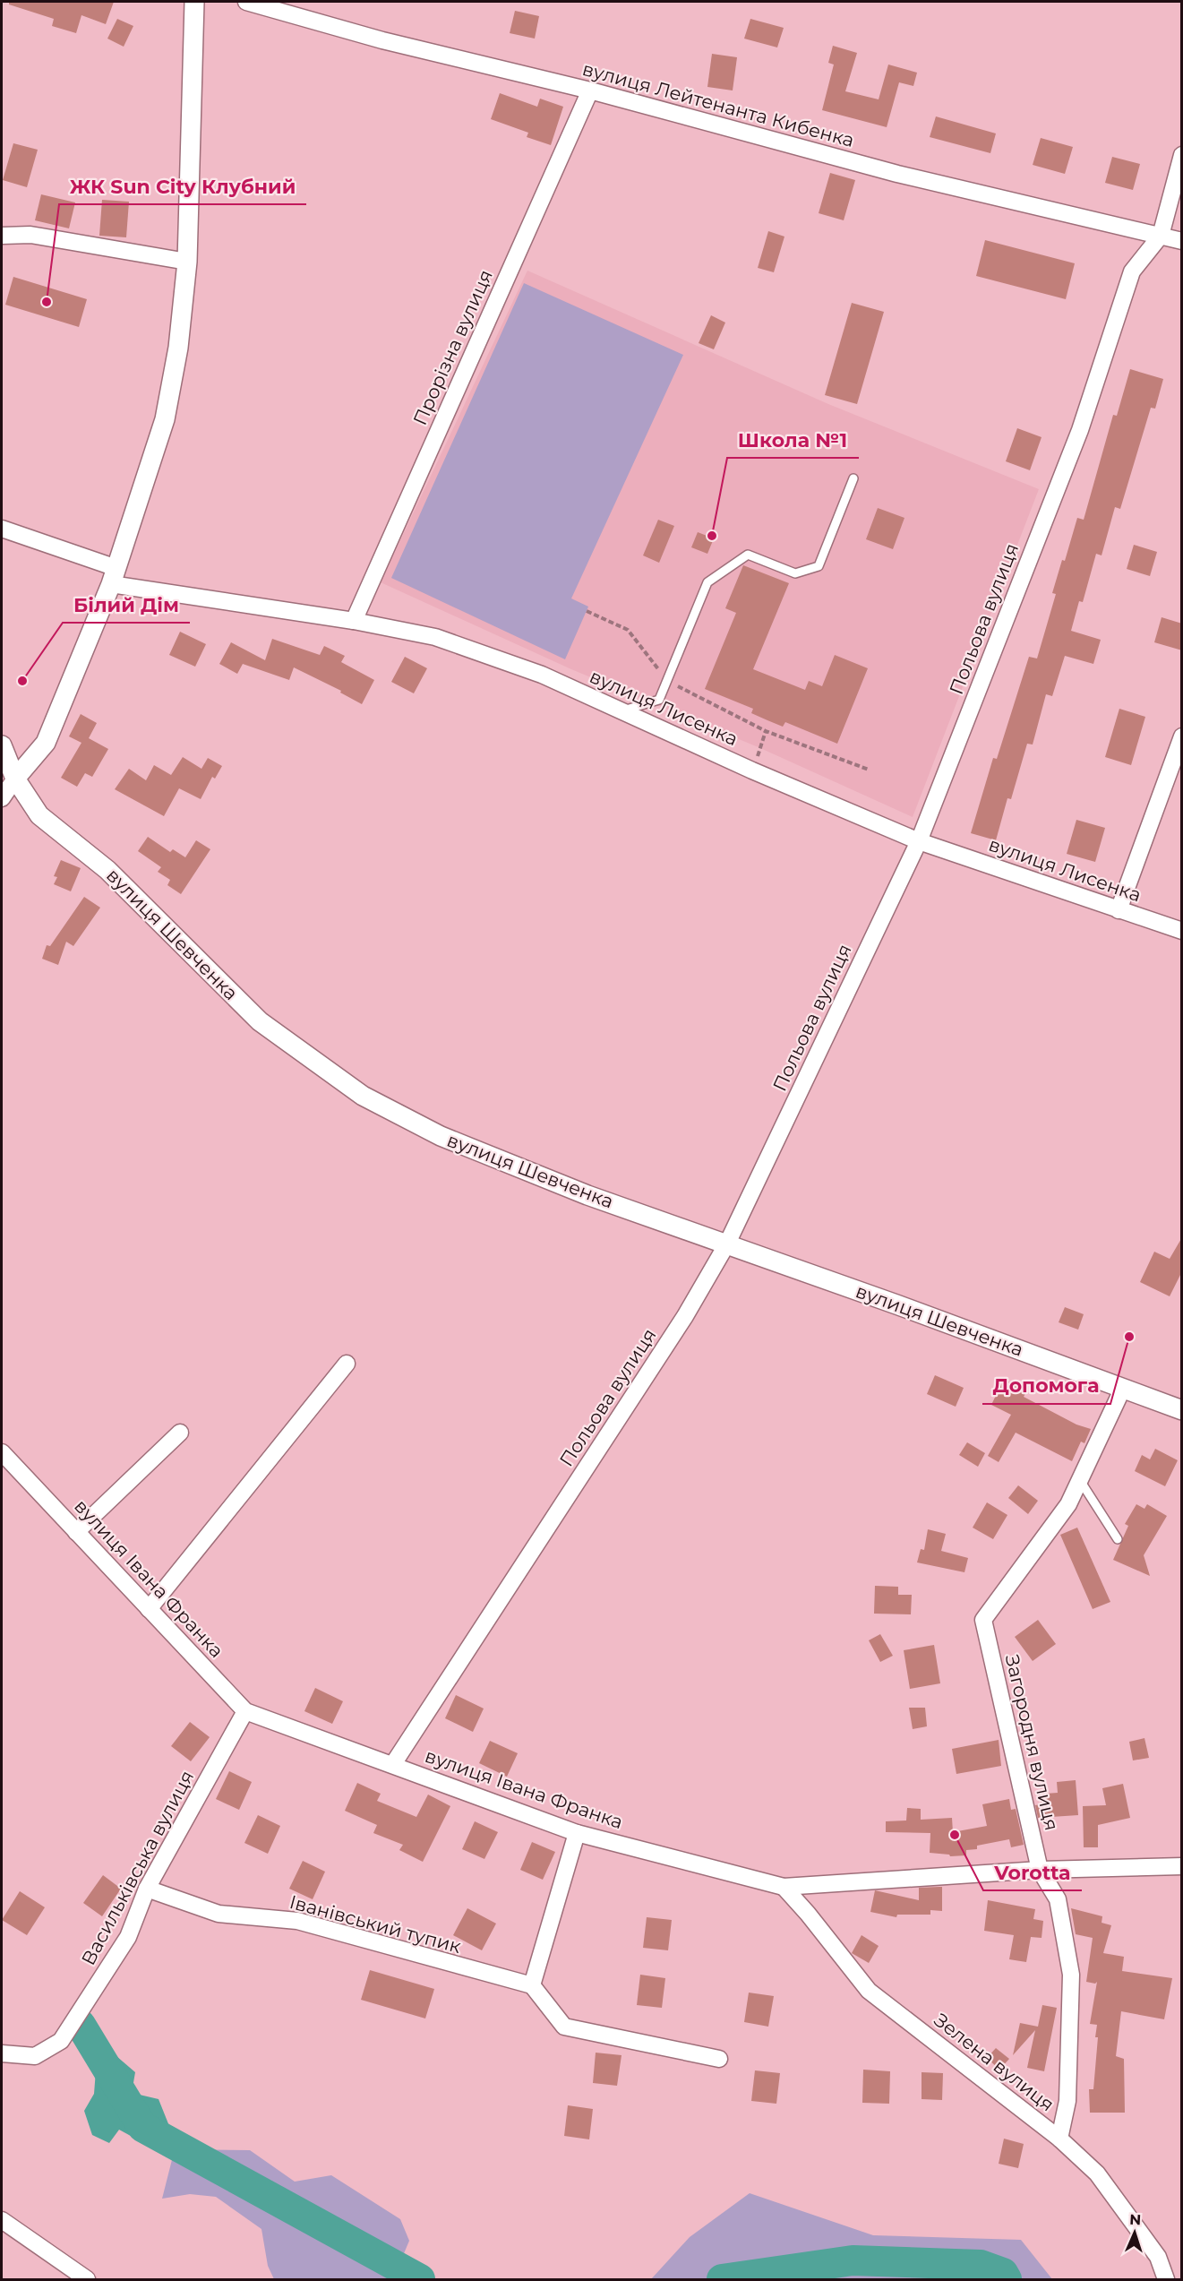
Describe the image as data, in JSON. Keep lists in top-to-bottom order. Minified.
{"streets":{"street":["вулиця Лейтенанта Кибенка","Прорізна вулиця","Польова вулиця","вулиця Лисенка","вулиця Шевченка","вулиця Івана Франка","Загородня вулиця","Васильківська вулиця","Іванівський тупик","Зелена вулиця"]},"crossings":[["вулиця Лейтенанта Кибенка","Прорізна вулиця"],["вулиця Лейтенанта Кибенка","Польова вулиця"],["Прорізна вулиця","вулиця Лисенка"],["Польова вулиця","вулиця Лисенка"],["Польова вулиця","вулиця Шевченка"],["Польова вулиця","вулиця Івана Франка"],["вулиця Шевченка","Загородня вулиця"],["вулиця Івана Франка","Загородня вулиця"],["вулиця Івана Франка","Васильківська вулиця"],["вулиця Івана Франка","Зелена вулиця"],["Загородня вулиця","Зелена вулиця"],["Васильківська вулиця","Іванівський тупик"]],"places":["ЖК Sun City Клубний","Школа №1","Білий Дім","Допомога","Vorotta"],"north":"top"}
